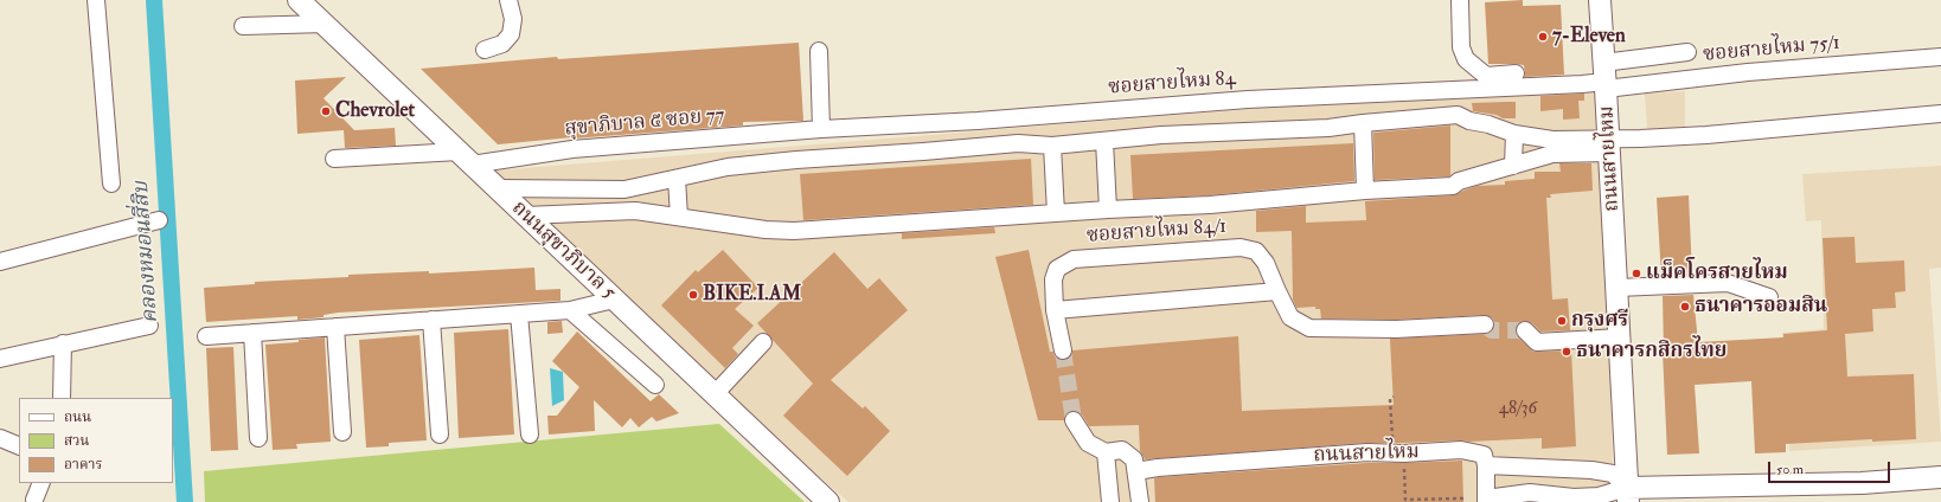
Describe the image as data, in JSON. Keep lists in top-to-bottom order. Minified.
{"streets":{"main road":["ถนนสายไหม","ถนนสุขาภิบาล 5"],"street":["ซอยสายไหม 75/1","ซอยสายไหม 84","สุขาภิบาล ๕ ซอย 77","ซอยสายไหม 84/1"]},"crossings":[["ซอยสายไหม 75/1","ซอยสายไหม 84"],["ซอยสายไหม 75/1","ถนนสายไหม"],["ซอยสายไหม 84","สุขาภิบาล ๕ ซอย 77"],["ซอยสายไหม 84","ถนนสายไหม"],["สุขาภิบาล ๕ ซอย 77","ถนนสุขาภิบาล 5"]],"water":["คลองหมอนสี่สิบ"],"places":["7-Eleven","Chevrolet","แม็คโครสายไหม","BIKE.I.AM","ธนาคารออมสิน","กรุงศรี","ธนาคารกสิกรไทย"],"house_numbers":["48/36"],"legend":["ถนน","สวน","อาคาร"],"scale_bar":"50 m"}
